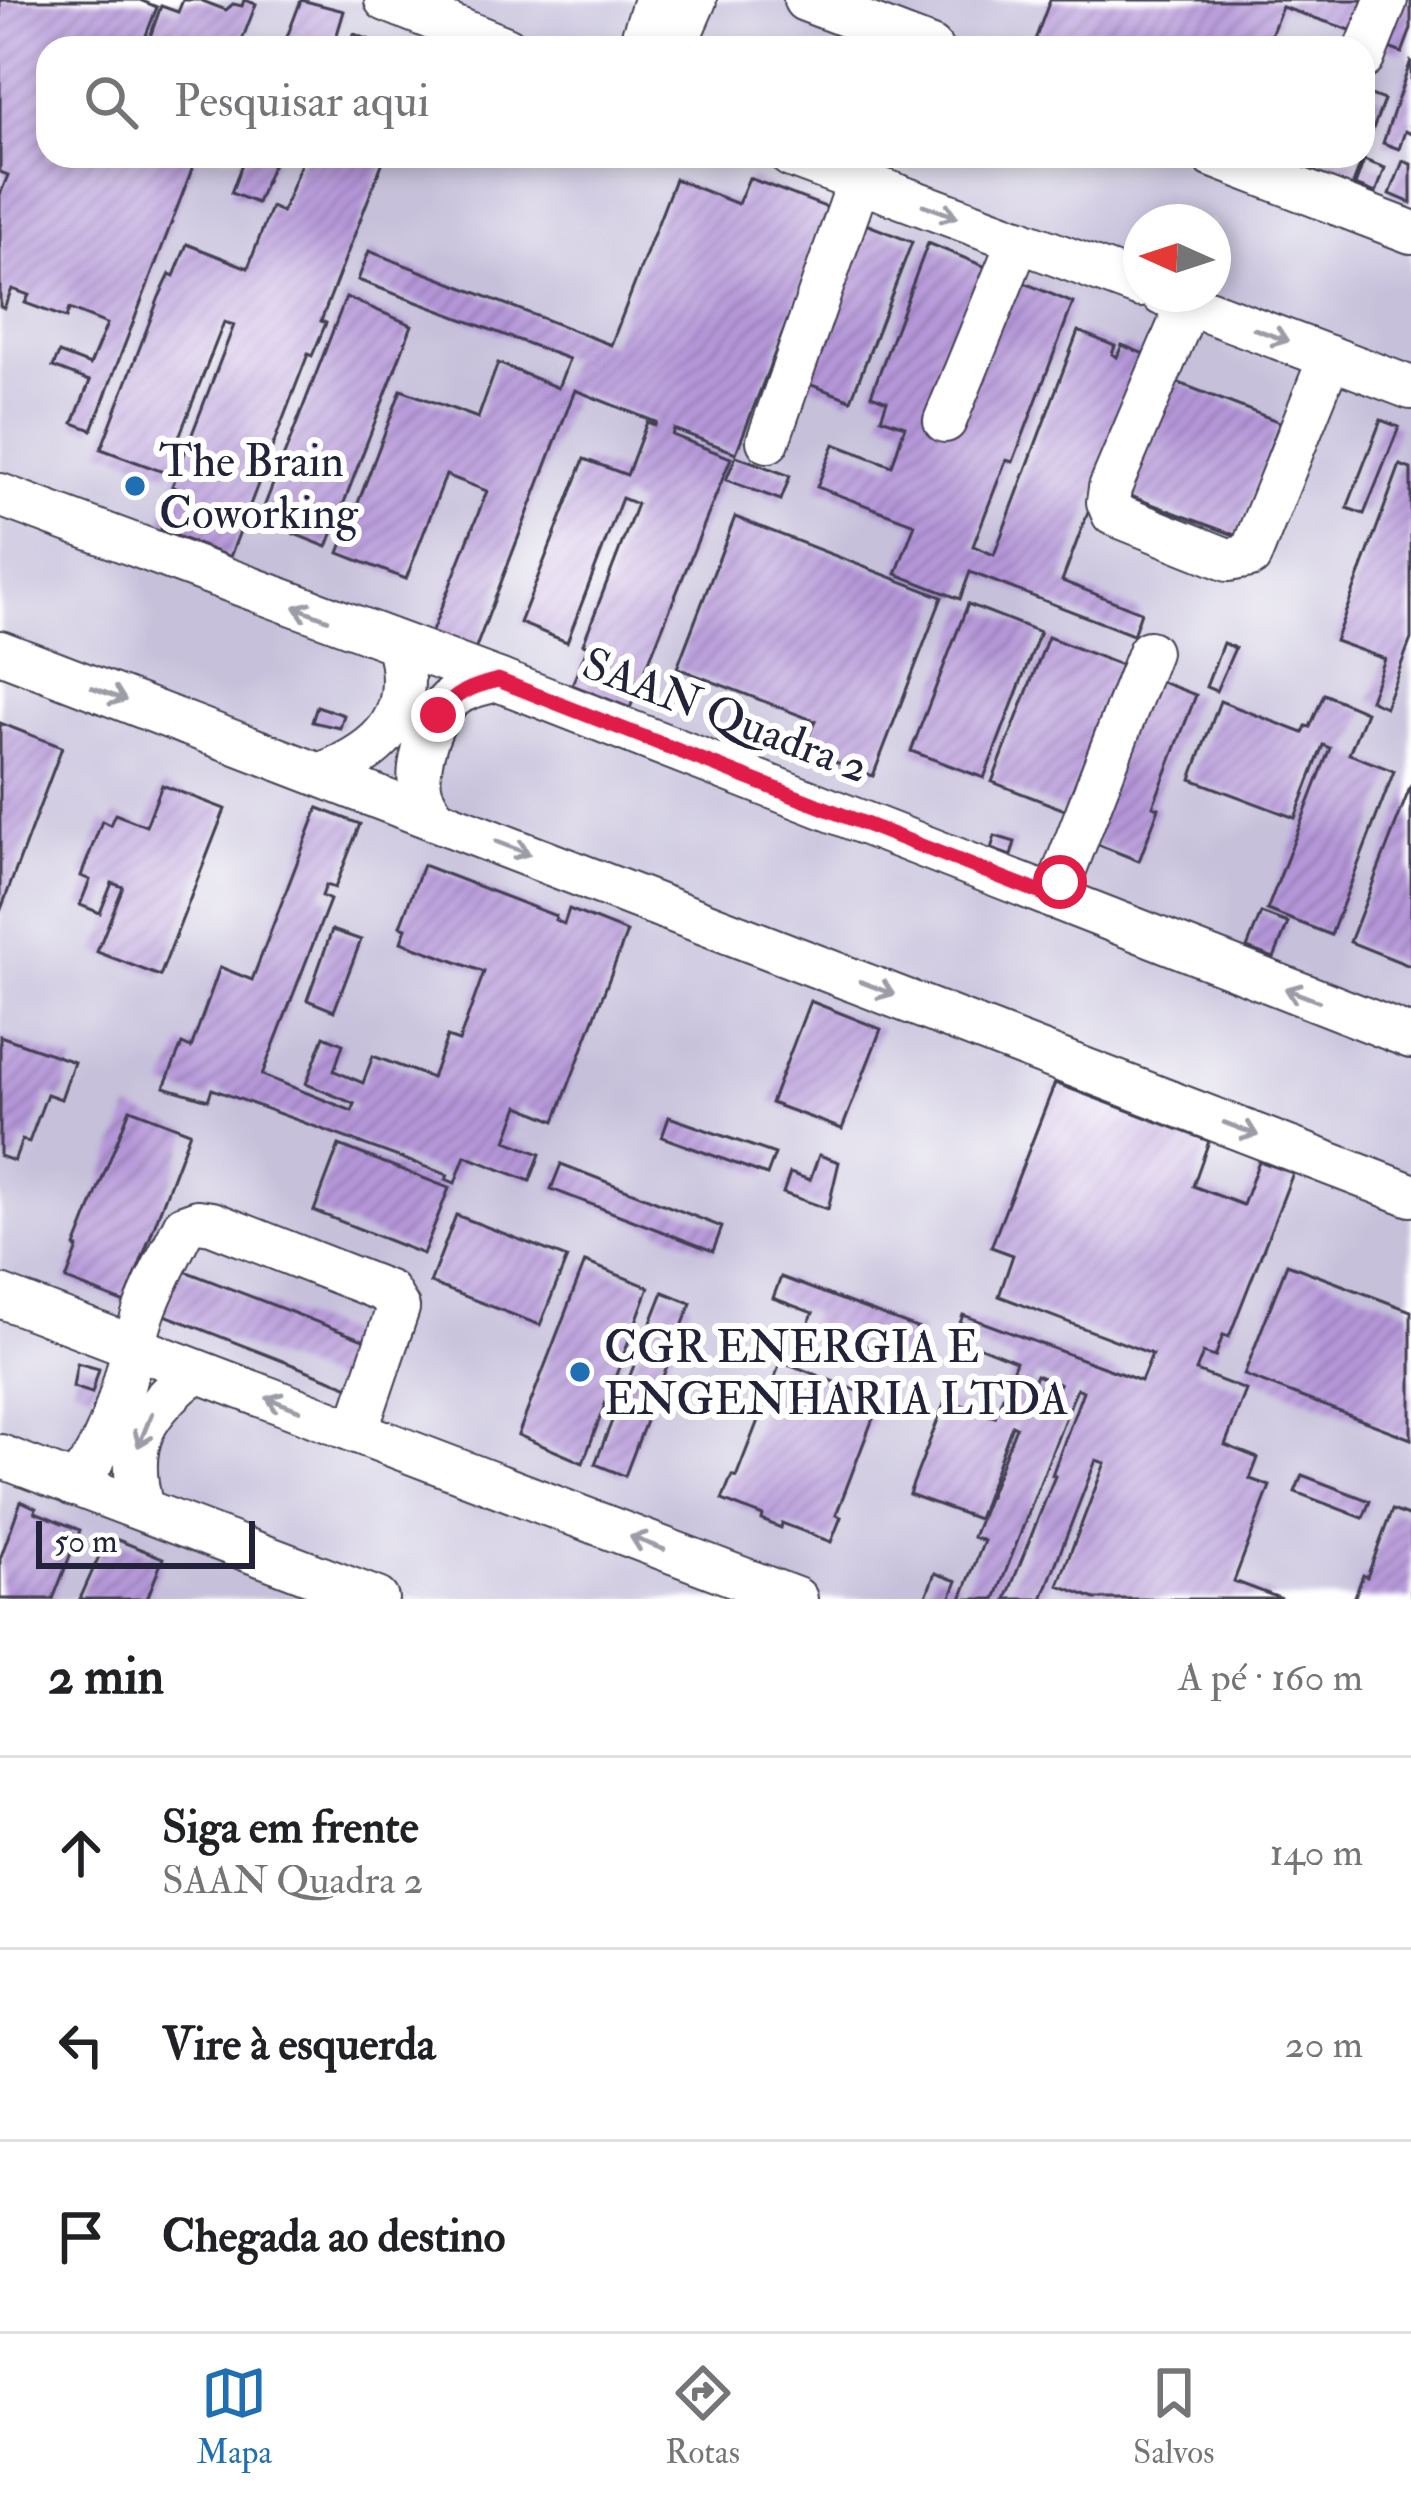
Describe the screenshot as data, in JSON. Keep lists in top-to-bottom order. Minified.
{"streets":{"street":["SAAN Quadra 2"]},"places":["The Brain Coworking","CGR ENERGIA E ENGENHARIA LTDA"],"scale_bar":"50 m","north":"left","page":{"search":"Pesquisar aqui","scale":"50 m","heading":["2 min","A pé · 160 m"],"list":[["Siga em frente","SAAN Quadra 2","140 m"],["Vire à esquerda","20 m"],"Chegada ao destino"],"nav":["Mapa","Rotas","Salvos"]}}
